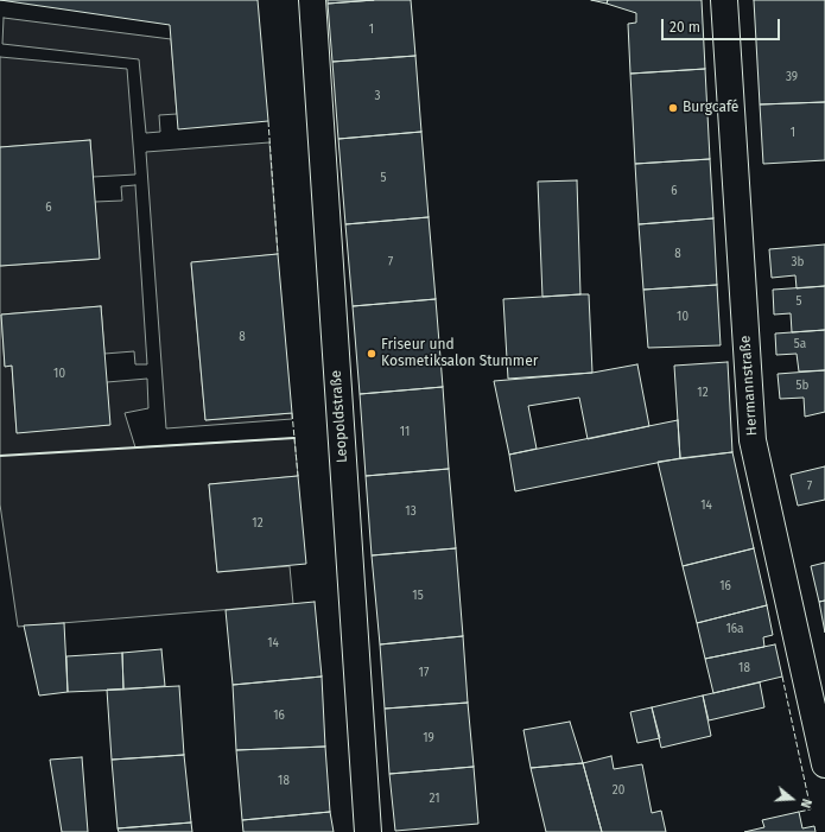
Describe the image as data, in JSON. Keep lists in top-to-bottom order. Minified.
{"streets":{"street":["Hermannstraße","Leopoldstraße"]},"places":["Burgcafé","Friseur und Kosmetiksalon Stummer"],"house_numbers":["1","39","3","1","5","6","6","8","7","3b","5","10","8","5a","10","5b","12","11","7","14","13","12","16","15","16a","14","18","17","16","19","18","20","21"],"scale_bar":"20 m","north":"right"}
